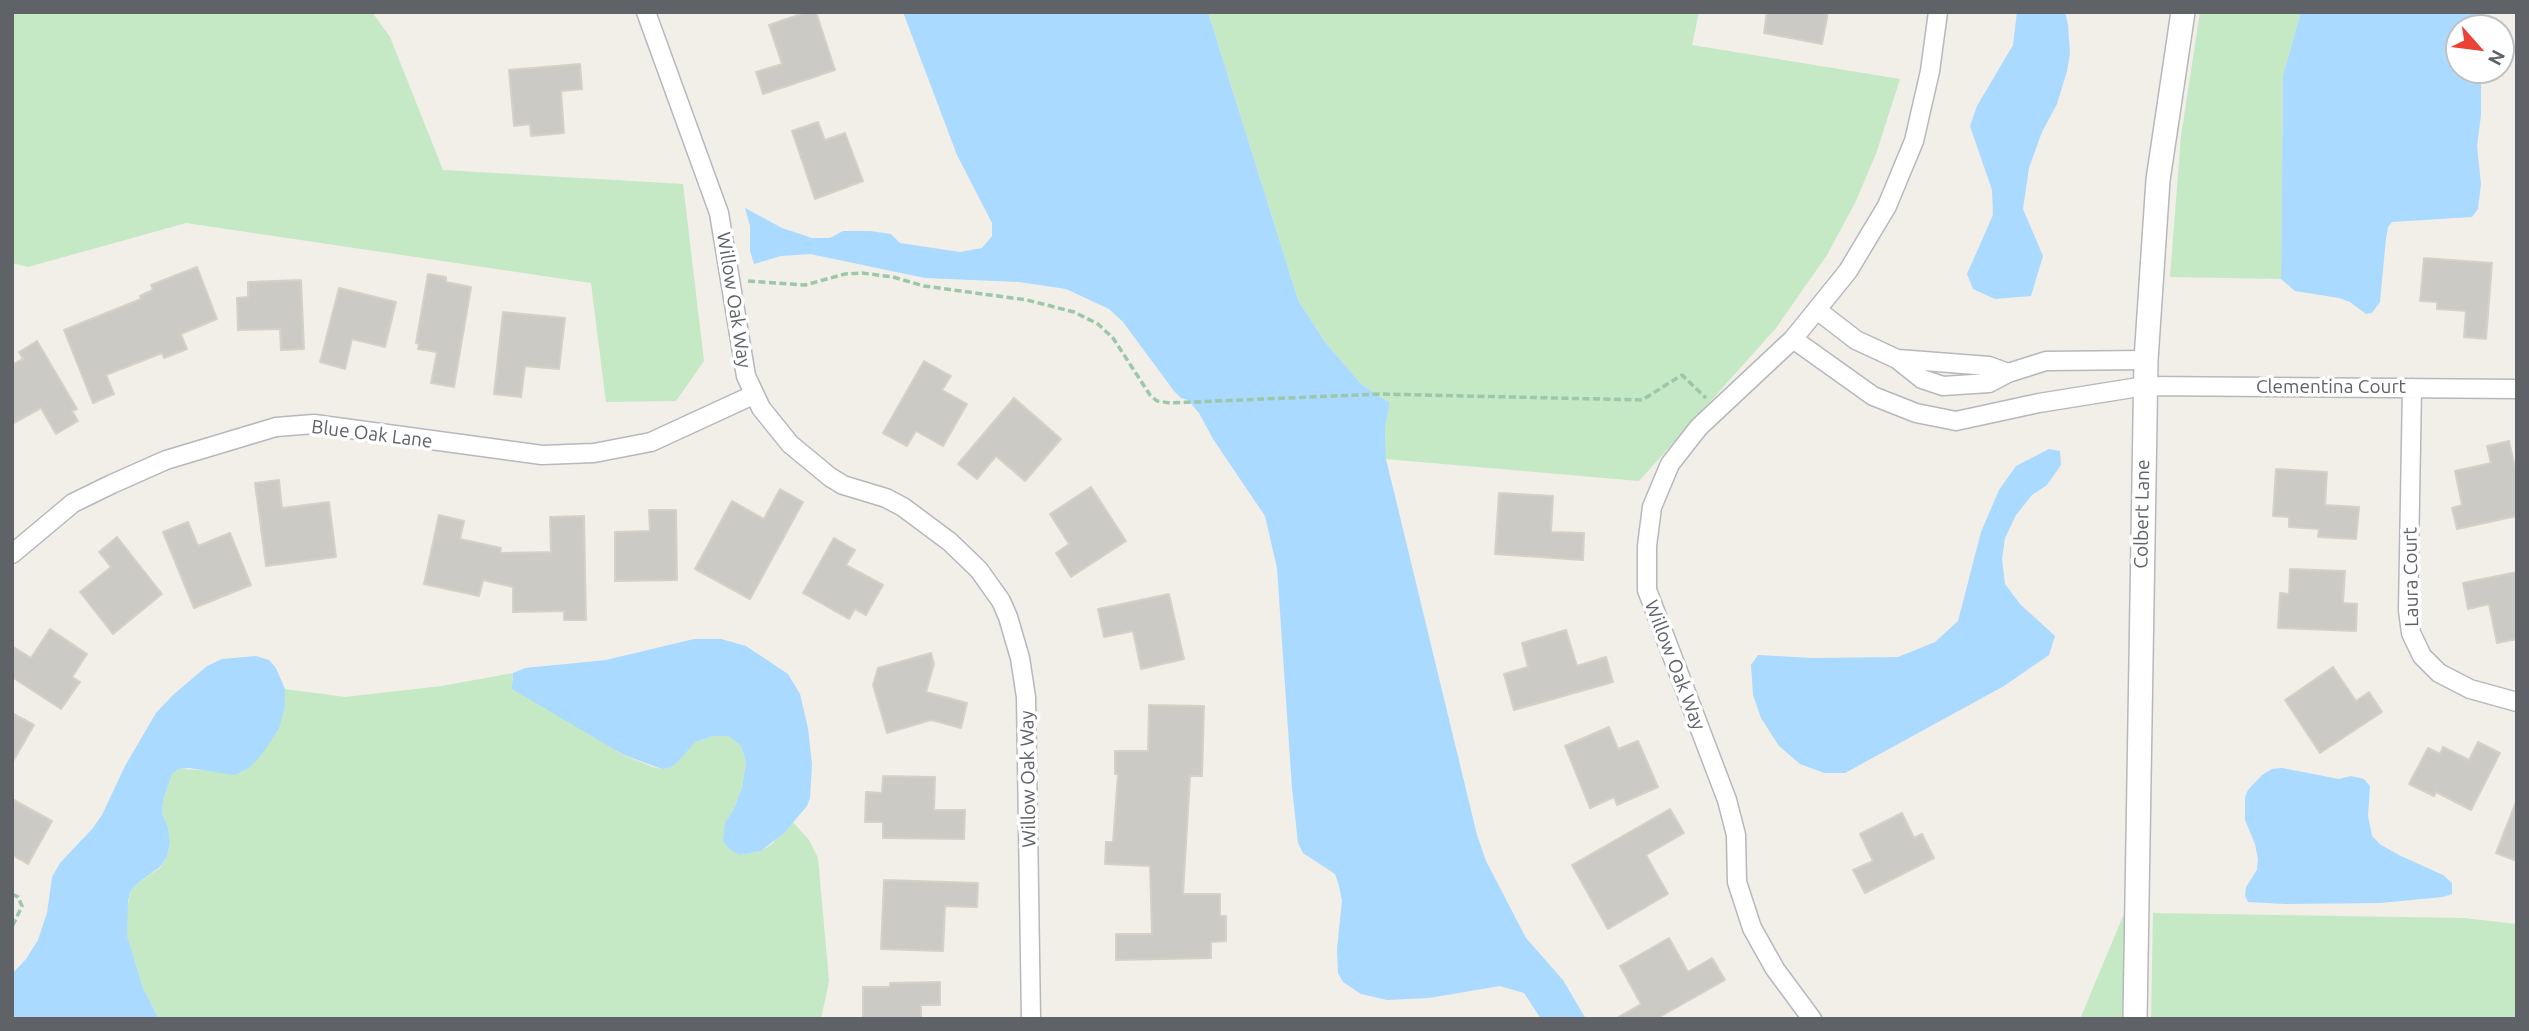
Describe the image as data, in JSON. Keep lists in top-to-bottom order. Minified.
{"streets":{"street":["Willow Oak Way","Clementina Court","Blue Oak Lane","Colbert Lane","Laura Court"]},"crossings":[["Willow Oak Way","Blue Oak Lane"],["Clementina Court","Colbert Lane"],["Clementina Court","Laura Court"]],"north":"bottom right"}
